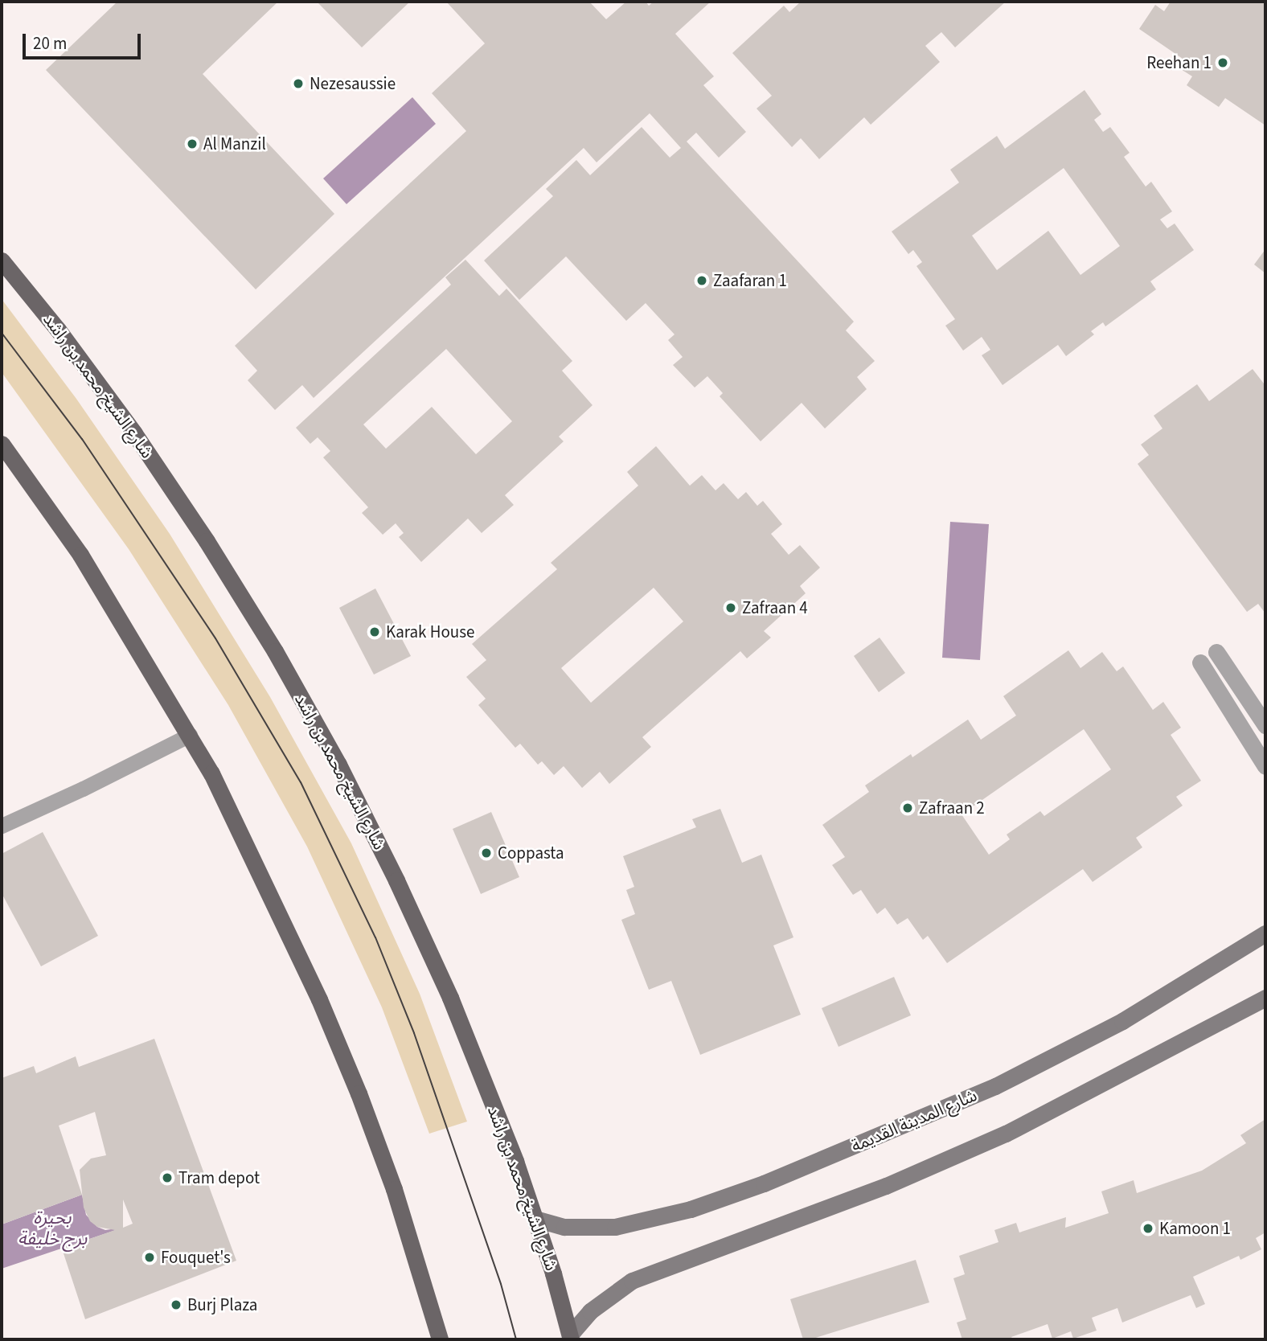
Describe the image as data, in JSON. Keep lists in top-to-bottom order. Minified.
{"streets":{"main road":["شارع الشيخ محمد بن راشد"],"street":["شارع المدينة القديمة"]},"crossings":[["شارع الشيخ محمد بن راشد","شارع المدينة القديمة"]],"water":["بحيرة برج خليفة"],"places":["Reehan 1","Nezesaussie","Al Manzil","Zaafaran 1","Zafraan 4","Karak House","Zafraan 2","Coppasta","Tram depot","Kamoon 1","Fouquet's","Burj Plaza"],"scale_bar":"20 m"}
